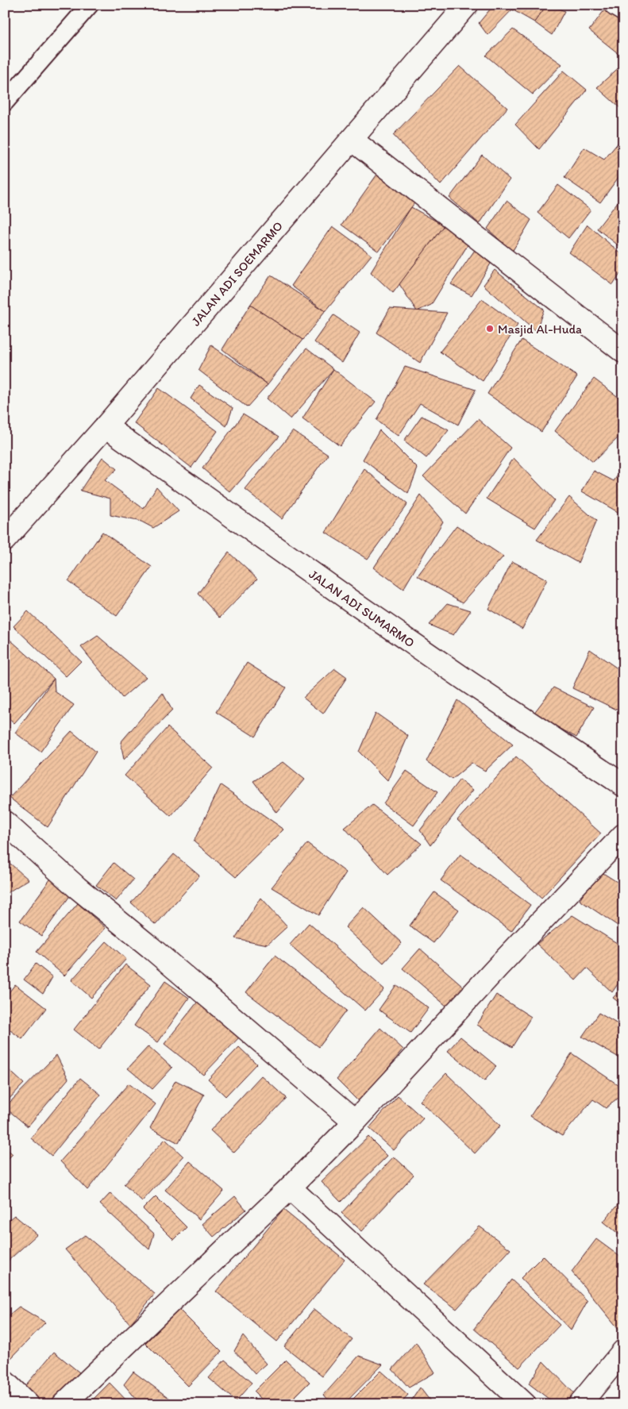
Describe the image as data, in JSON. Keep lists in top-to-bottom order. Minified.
{"streets":{"main road":["JALAN ADI SOEMARMO","JALAN ADI SUMARMO"]},"crossings":[["JALAN ADI SOEMARMO","JALAN ADI SUMARMO"]],"places":["Masjid Al-Huda"]}
